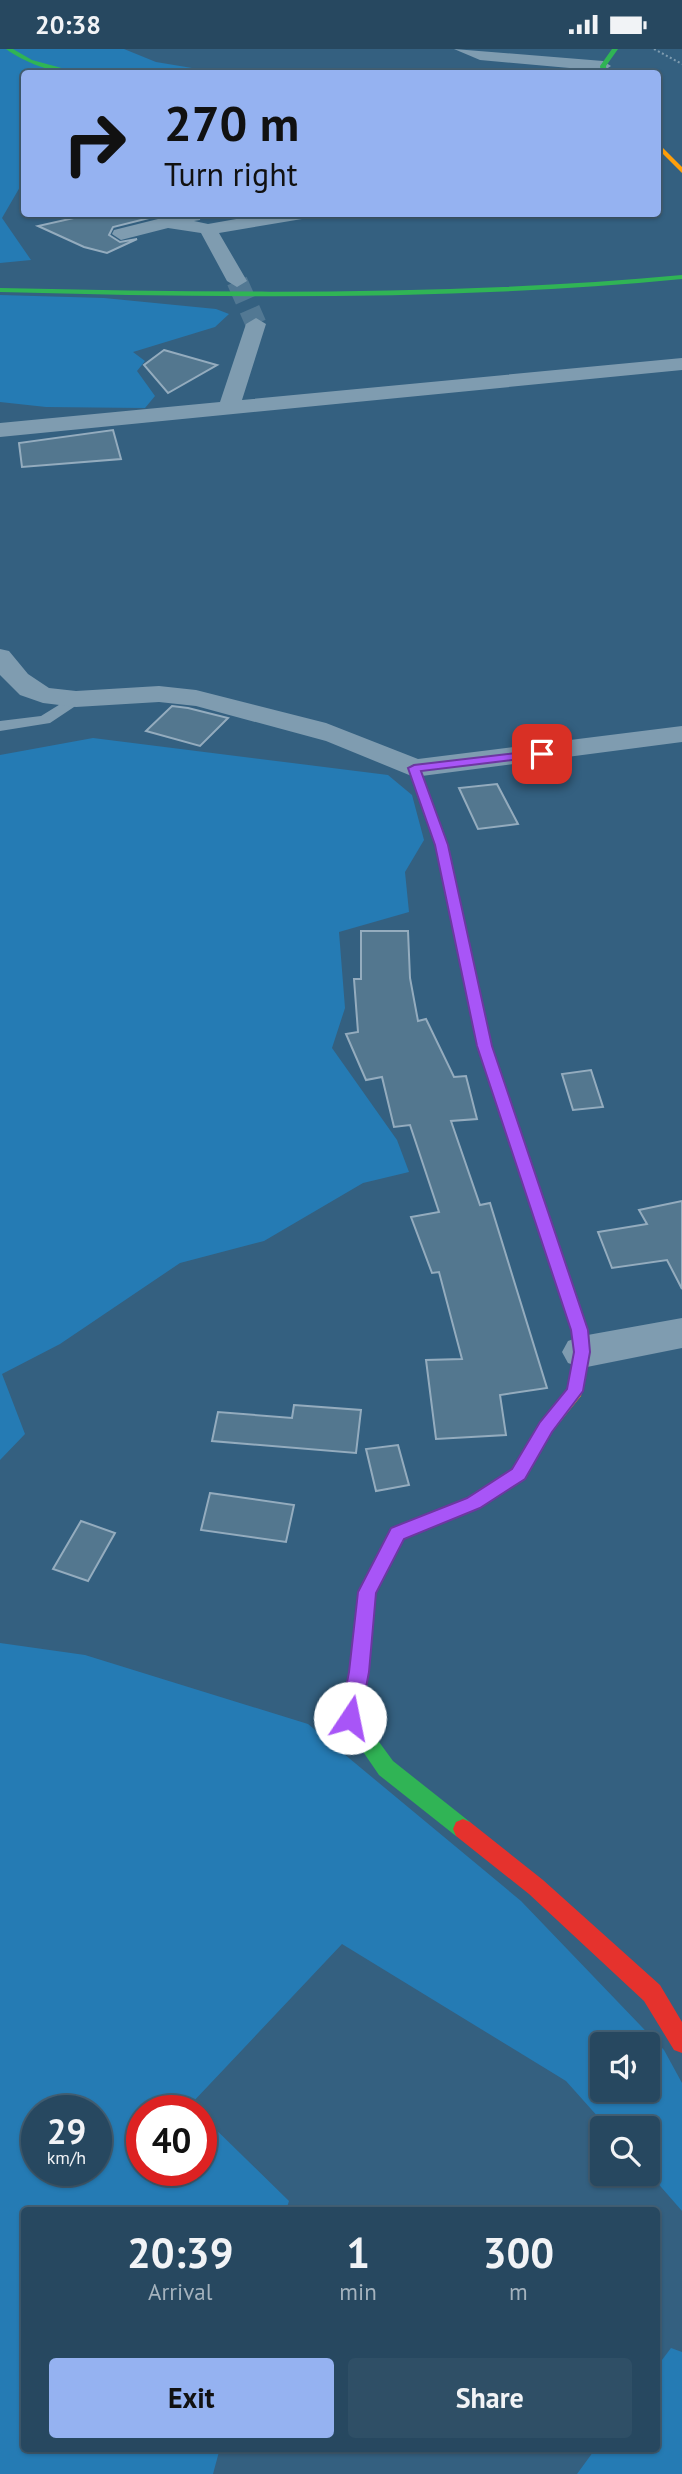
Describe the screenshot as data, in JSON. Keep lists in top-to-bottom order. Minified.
{"page":{"status":"20:38","turn":["270 m","Turn right"],"speed":"29 km/h","limit":"40","eta":["20:39","Arrival","1","min","300","m"],"buttons":["Exit","Share"]}}
